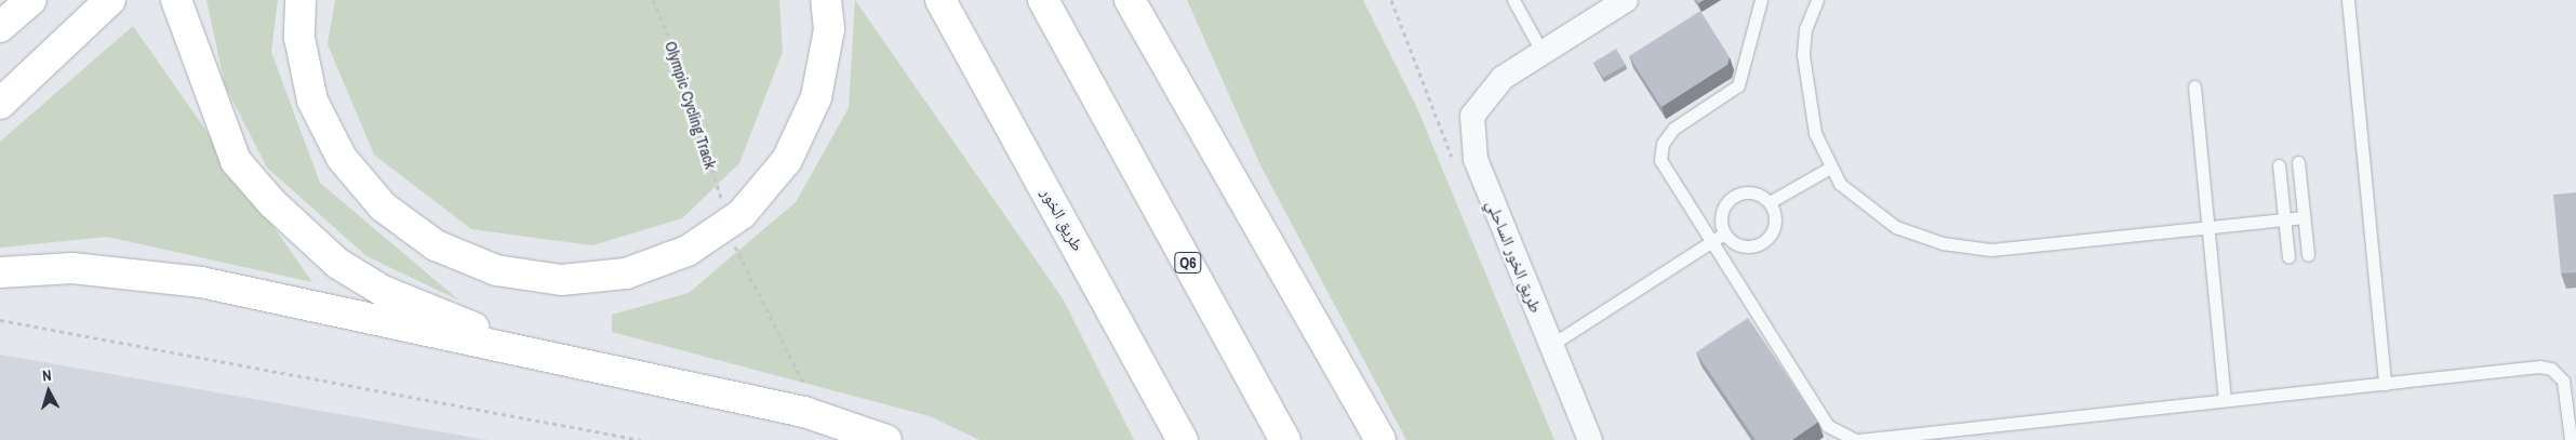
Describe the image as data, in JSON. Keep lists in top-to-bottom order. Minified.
{"streets":{"main road":["طريق الخور","Q6"],"street":["طريق الخور الساحلي"],"path":["Olympic Cycling Track"]},"north":"top"}
